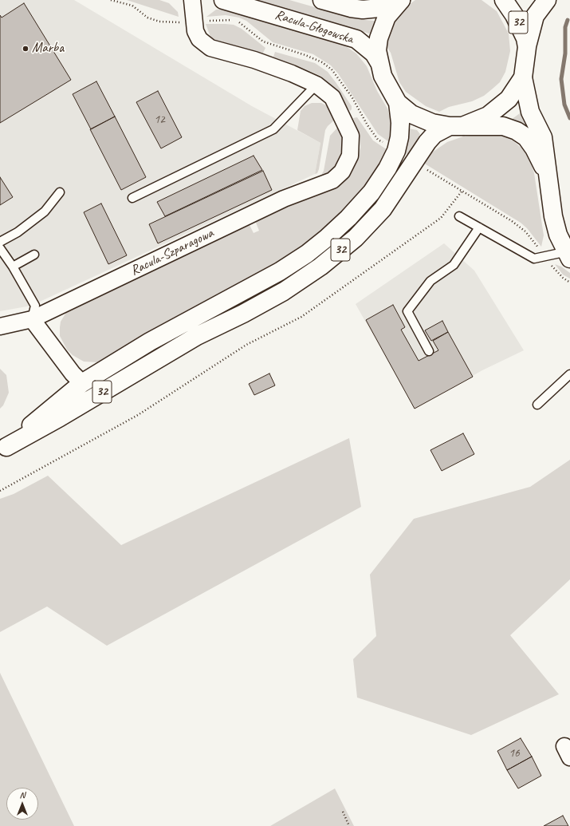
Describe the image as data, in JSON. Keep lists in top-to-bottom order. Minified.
{"streets":{"main road":["32","Racula-Głogowska"],"street":["Racula-Szparagowa"]},"crossings":[["32","Racula-Głogowska"]],"places":["Marba"],"house_numbers":["12","16"],"north":"top"}
